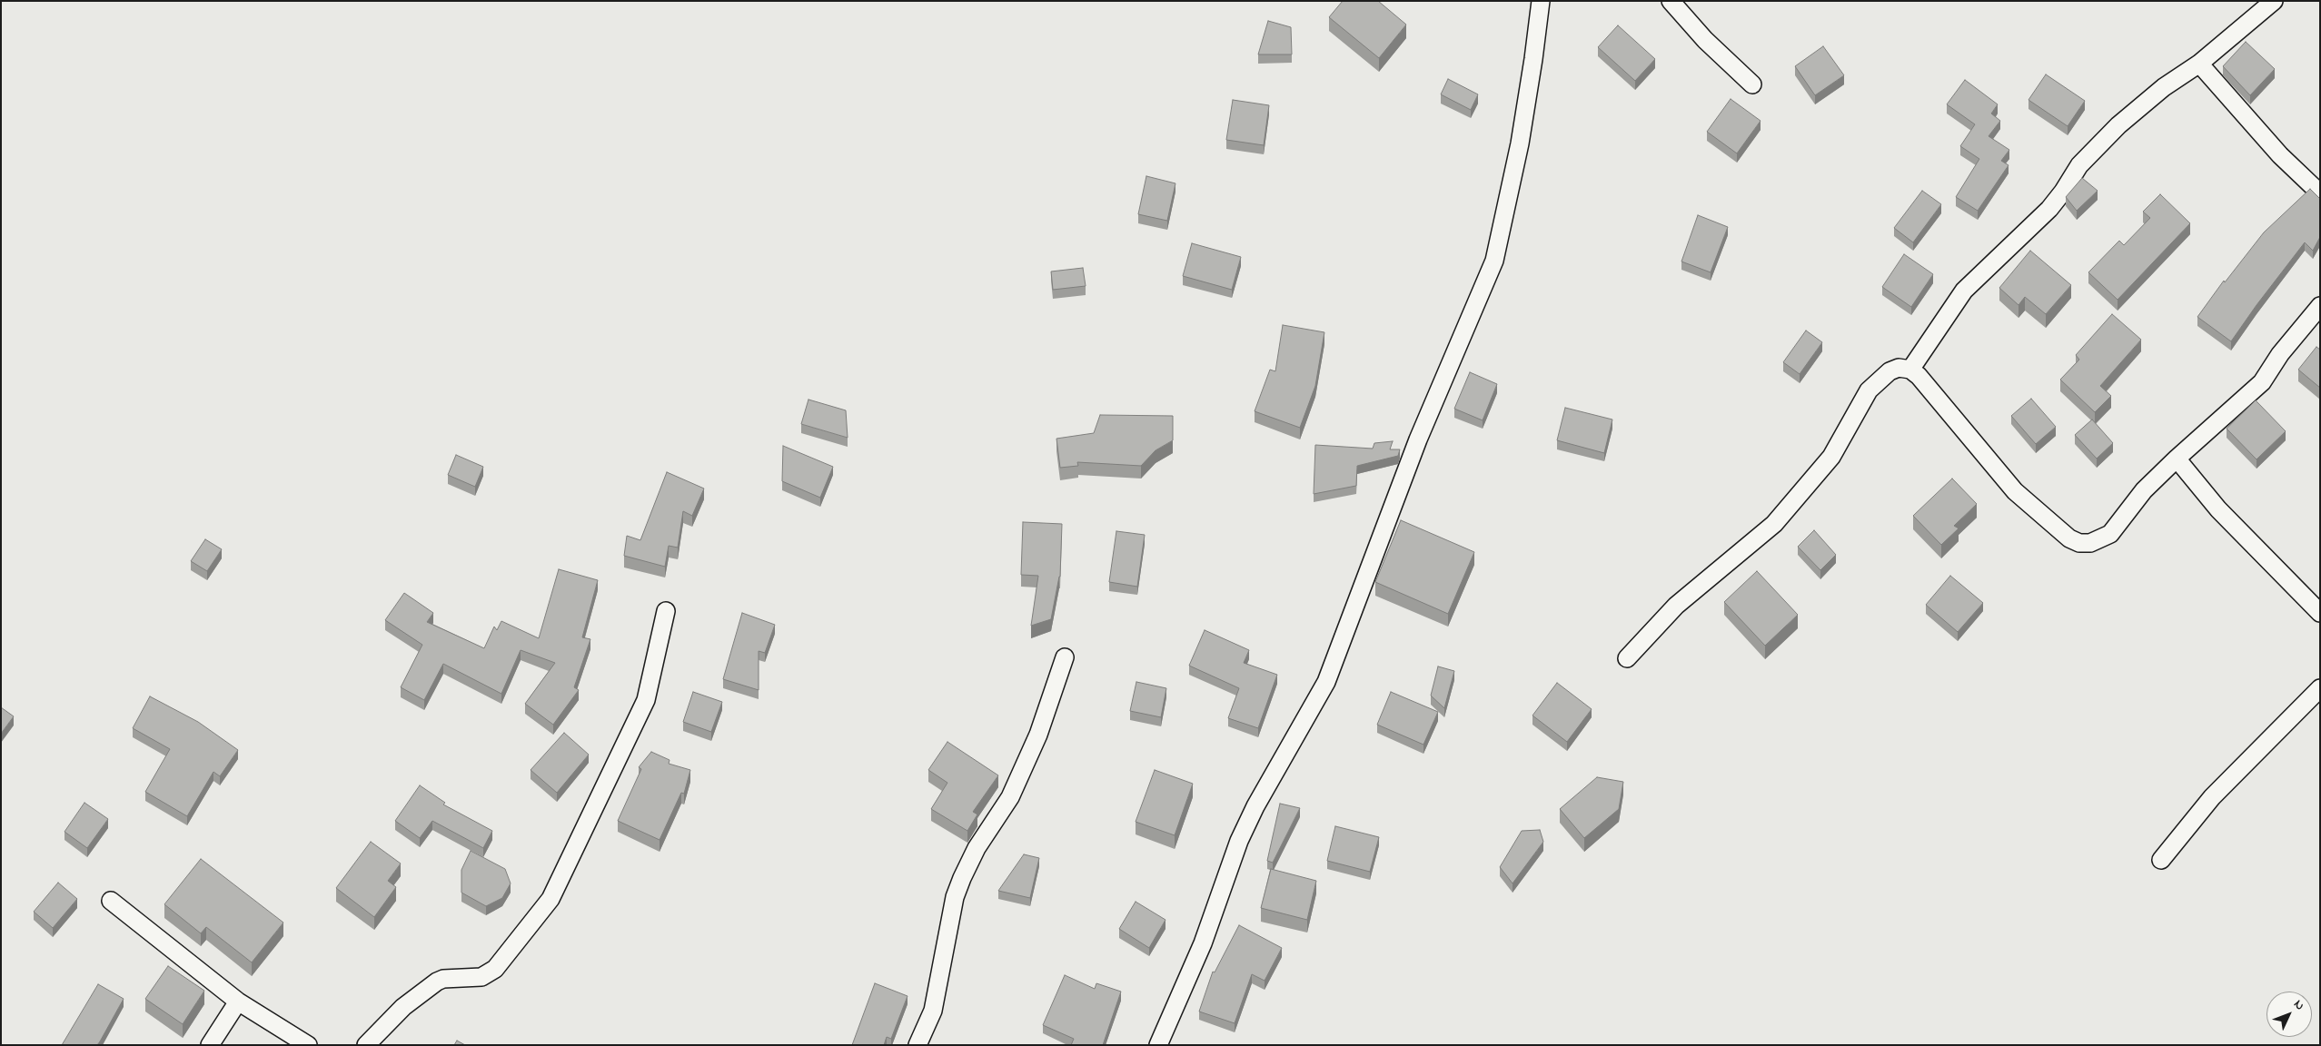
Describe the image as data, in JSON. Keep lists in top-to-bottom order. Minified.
{"north":"top right"}
